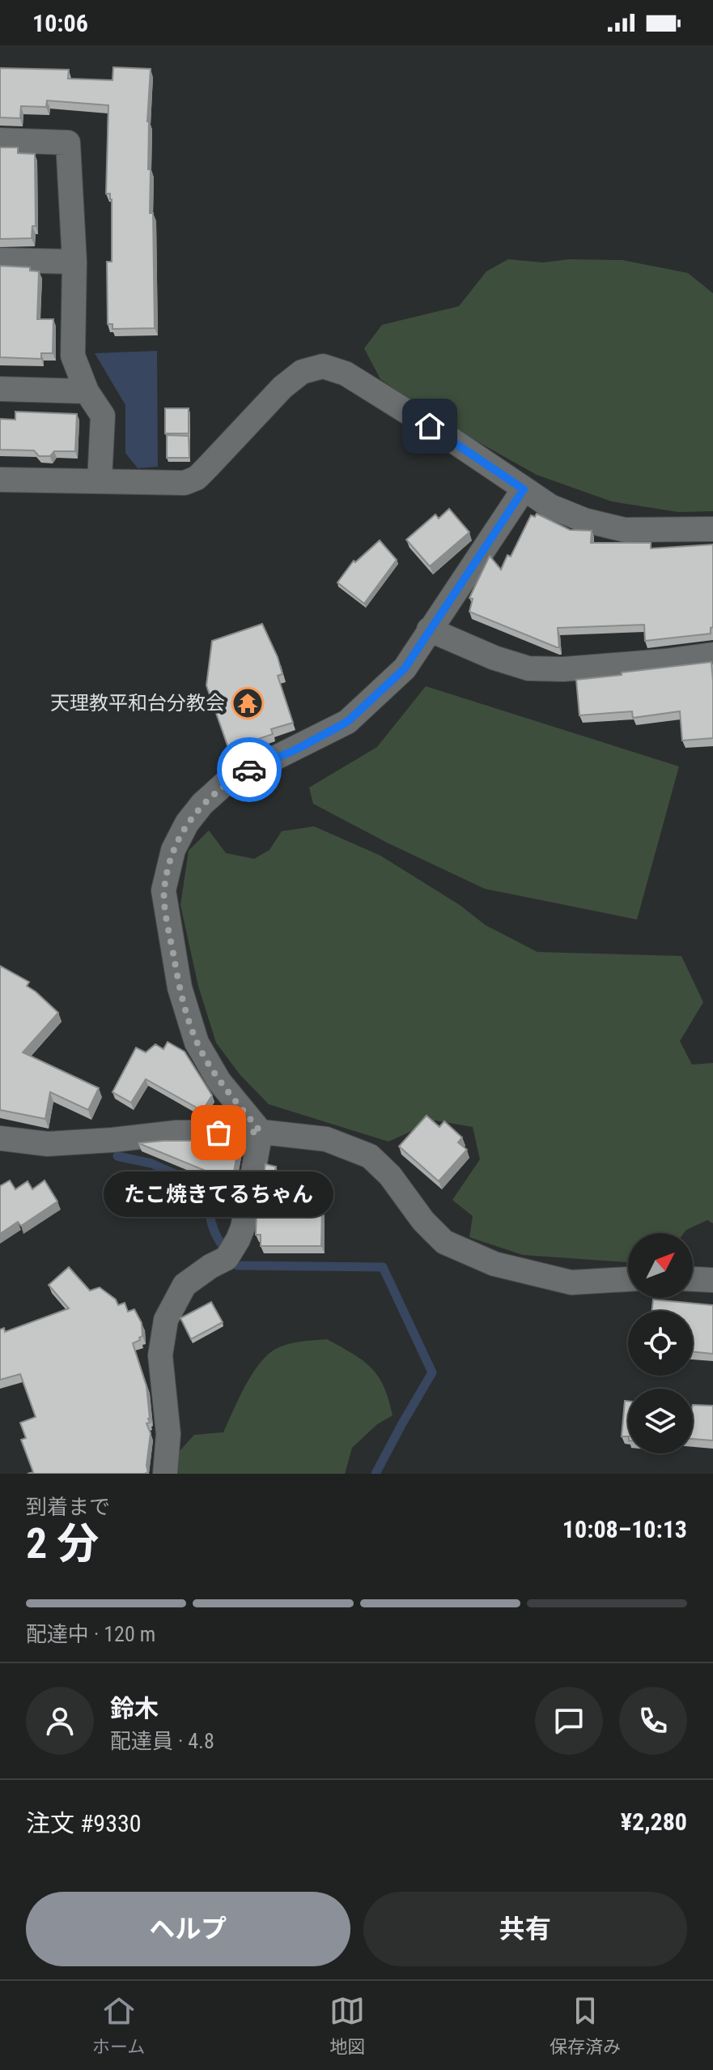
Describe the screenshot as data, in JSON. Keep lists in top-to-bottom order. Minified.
{"places":{"temple":["天理教平和台分教会"],"other":["たこ焼きてるちゃん"]},"north":"top right","page":{"status":"10:06","bubble":"たこ焼きてるちゃん","heading":["2 分","到着まで","10:08–10:13"],"panel":["鈴木","配達員 · 4.8","注文 #9330","¥2,280"],"bar":"配達中 · 120 m","buttons":["ヘルプ","共有"],"tabs":["ホーム","地図","保存済み"]}}
